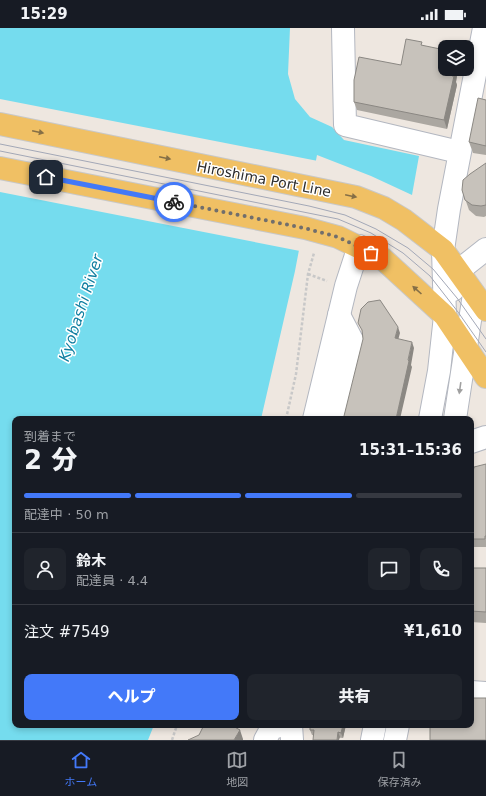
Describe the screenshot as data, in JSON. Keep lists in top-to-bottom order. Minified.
{"streets":{"main road":["Hiroshima Port Line"]},"water":["Kyobashi River"],"page":{"status":"15:29","heading":["2 分","到着まで","15:31–15:36"],"panel":["鈴木","配達員 · 4.4","注文 #7549","¥1,610"],"bar":"配達中 · 50 m","buttons":["ヘルプ","共有"],"tabs":["ホーム","地図","保存済み"]}}
